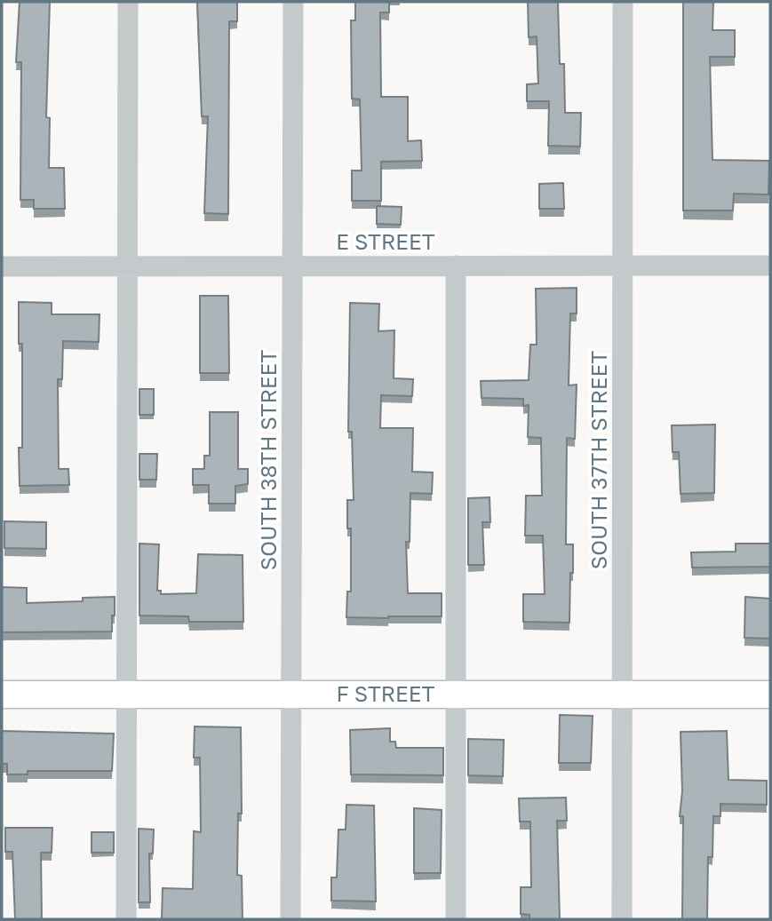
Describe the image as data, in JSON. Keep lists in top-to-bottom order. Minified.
{"streets":{"main road":["F STREET"],"street":["E STREET","SOUTH 38TH STREET","SOUTH 37TH STREET"]},"crossings":[["E STREET","SOUTH 38TH STREET"],["E STREET","SOUTH 37TH STREET"],["SOUTH 38TH STREET","F STREET"],["SOUTH 37TH STREET","F STREET"]]}
